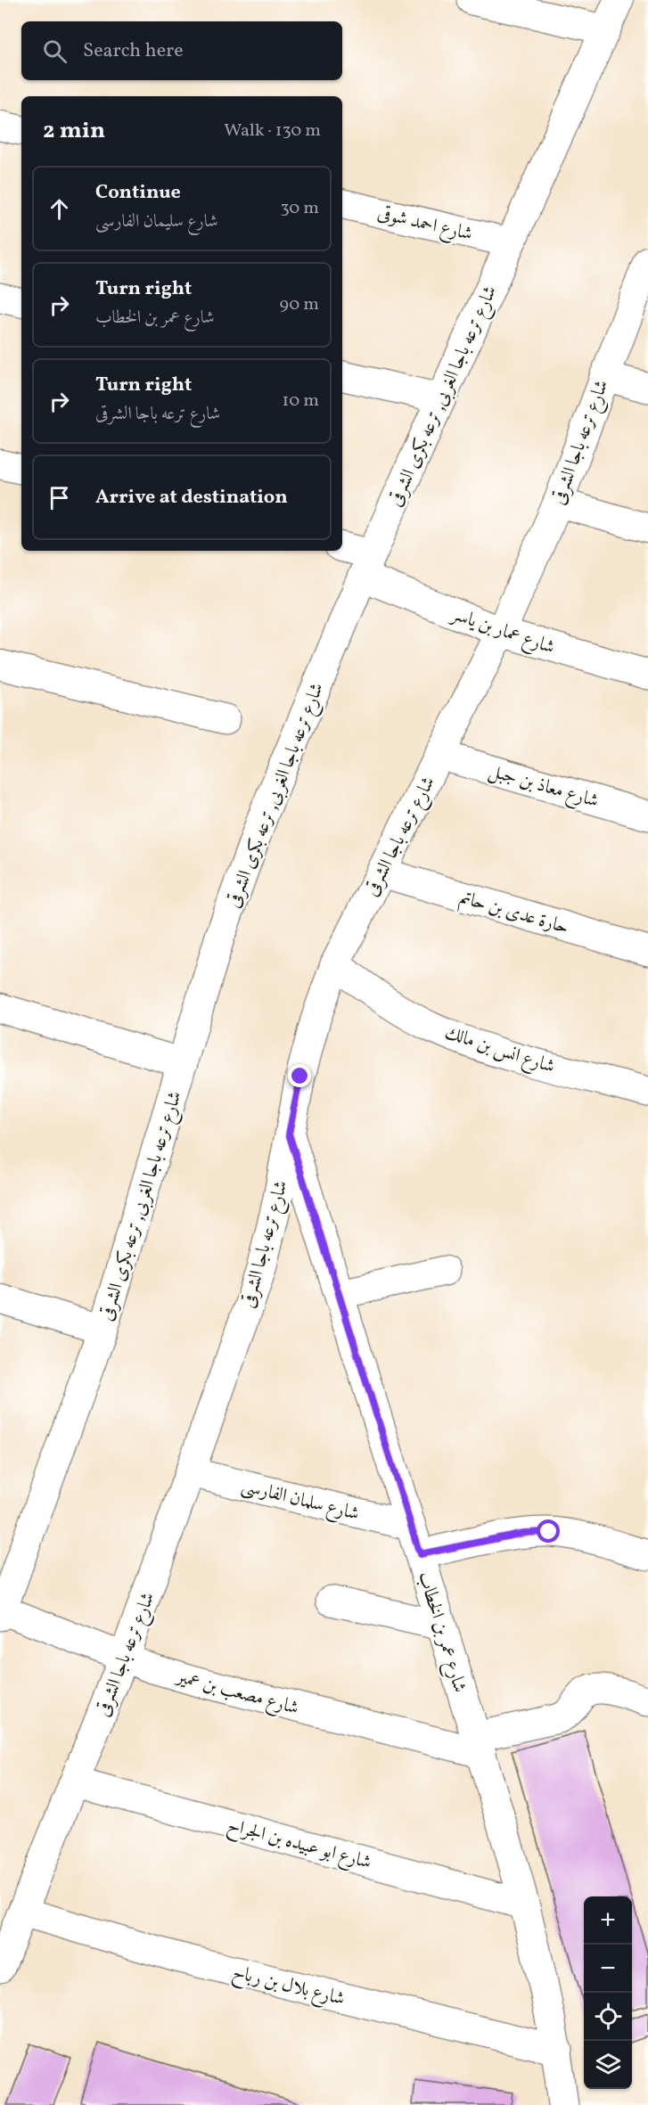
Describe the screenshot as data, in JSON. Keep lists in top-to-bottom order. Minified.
{"streets":{"street":["شارع احمد شوقى","شارع ترعه باجا الغربى, ترعه بكرى الشرقى","شارع ترعه باجا الشرقى","شارع عمار بن ياسر","شارع معاذ بن جبل","حارة عدى بن حاتم","شارع انس بن مالك","شارع سلمان الفارسى","شارع عمر بن الخطاب","شارع مصعب بن عمير","شارع ابو عبيده بن الجراح","شارع بلال بن رباح"]},"crossings":[["شارع احمد شوقى","شارع ترعه باجا الغربى, ترعه بكرى الشرقى"],["شارع ترعه باجا الغربى, ترعه بكرى الشرقى","شارع عمار بن ياسر"],["شارع ترعه باجا الغربى, ترعه بكرى الشرقى","شارع مصعب بن عمير"],["شارع ترعه باجا الشرقى","شارع عمار بن ياسر"],["شارع ترعه باجا الشرقى","شارع معاذ بن جبل"],["شارع ترعه باجا الشرقى","حارة عدى بن حاتم"],["شارع ترعه باجا الشرقى","شارع انس بن مالك"],["شارع ترعه باجا الشرقى","شارع سلمان الفارسى"],["شارع ترعه باجا الشرقى","شارع عمر بن الخطاب"],["شارع ترعه باجا الشرقى","شارع مصعب بن عمير"],["شارع ترعه باجا الشرقى","شارع ابو عبيده بن الجراح"],["شارع ترعه باجا الشرقى","شارع بلال بن رباح"],["شارع سلمان الفارسى","شارع عمر بن الخطاب"],["شارع عمر بن الخطاب","شارع مصعب بن عمير"],["شارع عمر بن الخطاب","شارع ابو عبيده بن الجراح"],["شارع عمر بن الخطاب","شارع بلال بن رباح"]],"page":{"search":"Search here","heading":["2 min","Walk · 130 m"],"list":[["Continue","شارع سليمان الفارسى","30 m"],["Turn right","شارع عمر بن الخطاب","90 m"],["Turn right","شارع ترعه باجا الشرقى","10 m"],"Arrive at destination"],"map_buttons":["+","−"]}}
